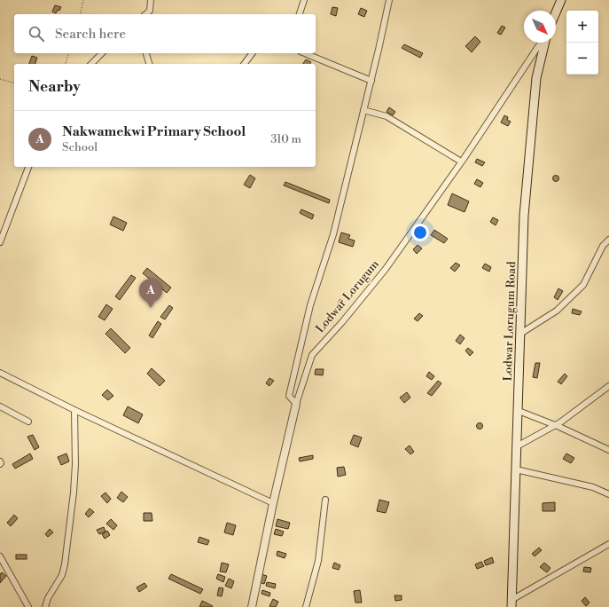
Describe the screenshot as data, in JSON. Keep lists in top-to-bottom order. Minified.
{"streets":{"main road":["Lodwar Lorugum Road"],"street":["Lodwar Lorugum"]},"north":"bottom right","page":{"map_buttons":["+","−"],"search":"Search here","heading":"Nearby","list":[{"mark":"A","name":"Nakwamekwi Primary School","note":"School","value":"310 m"}],"pins":"A"}}
